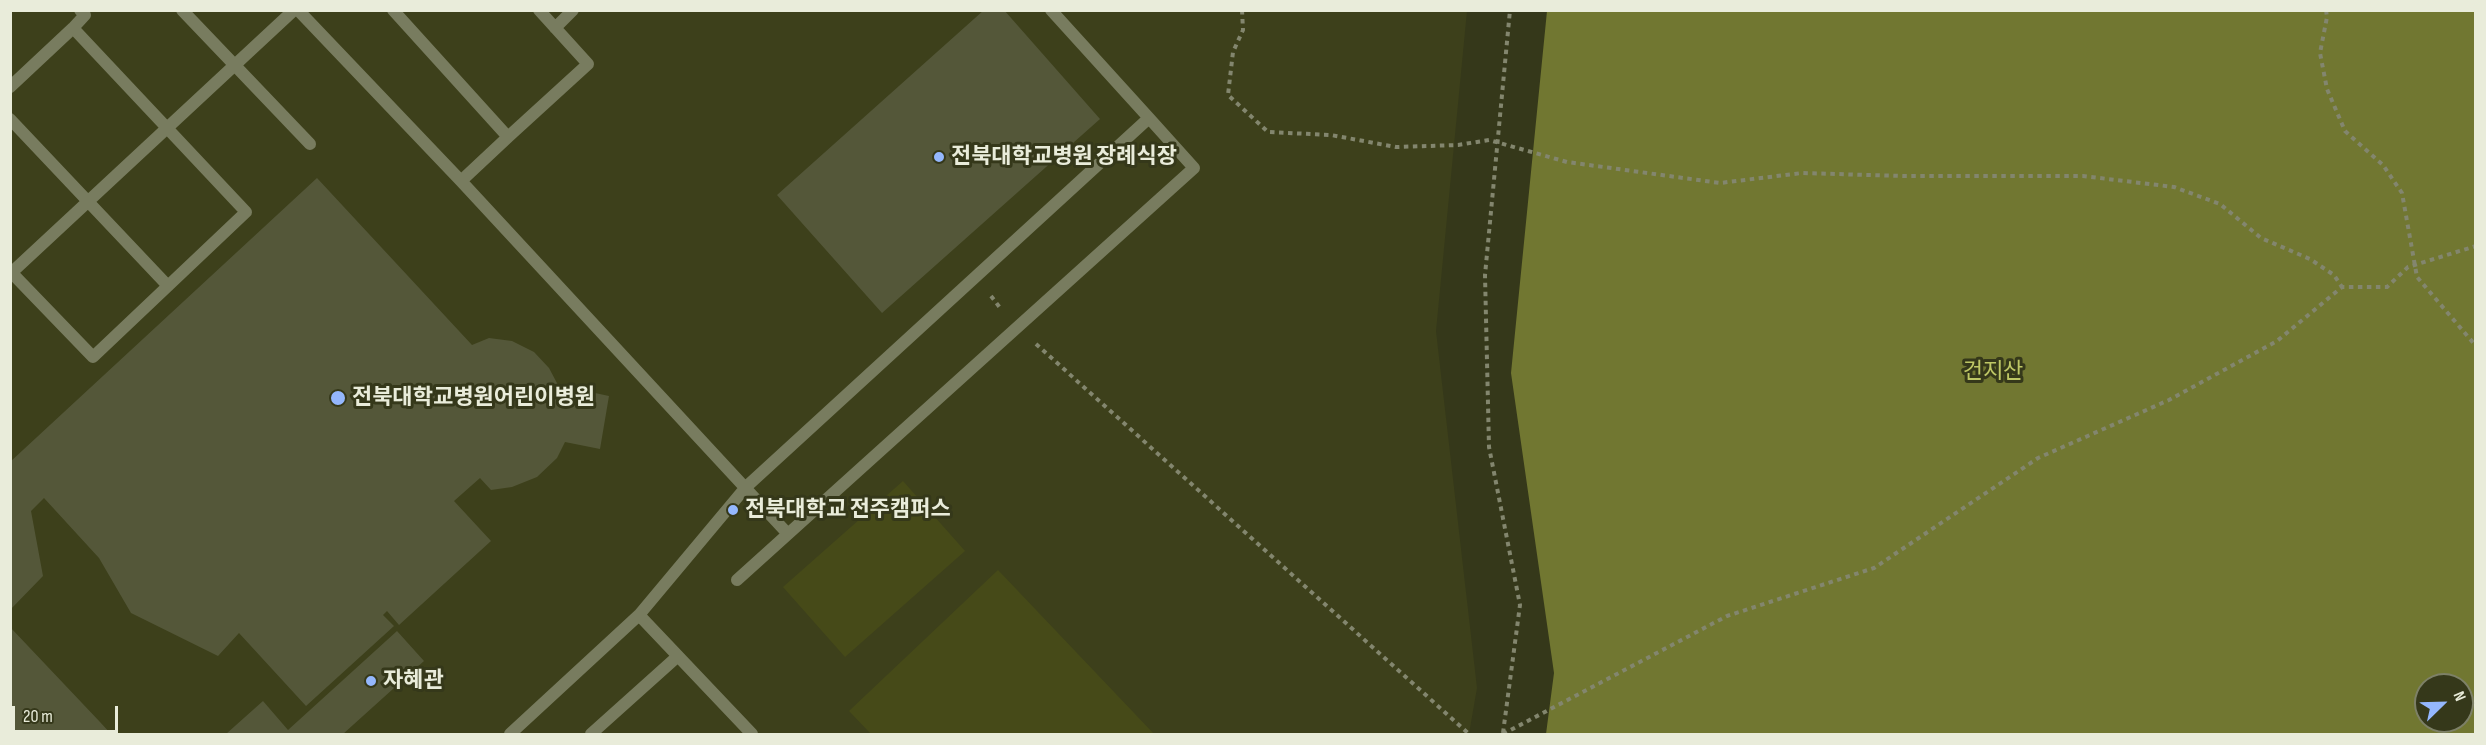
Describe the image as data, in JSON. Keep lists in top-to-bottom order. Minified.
{"parks":["건지산"],"places":["전북대학교병원 장례식장","전북대학교병원어린이병원","전북대학교 전주캠퍼스","자혜관"],"scale_bar":"20 m","north":"top right"}
